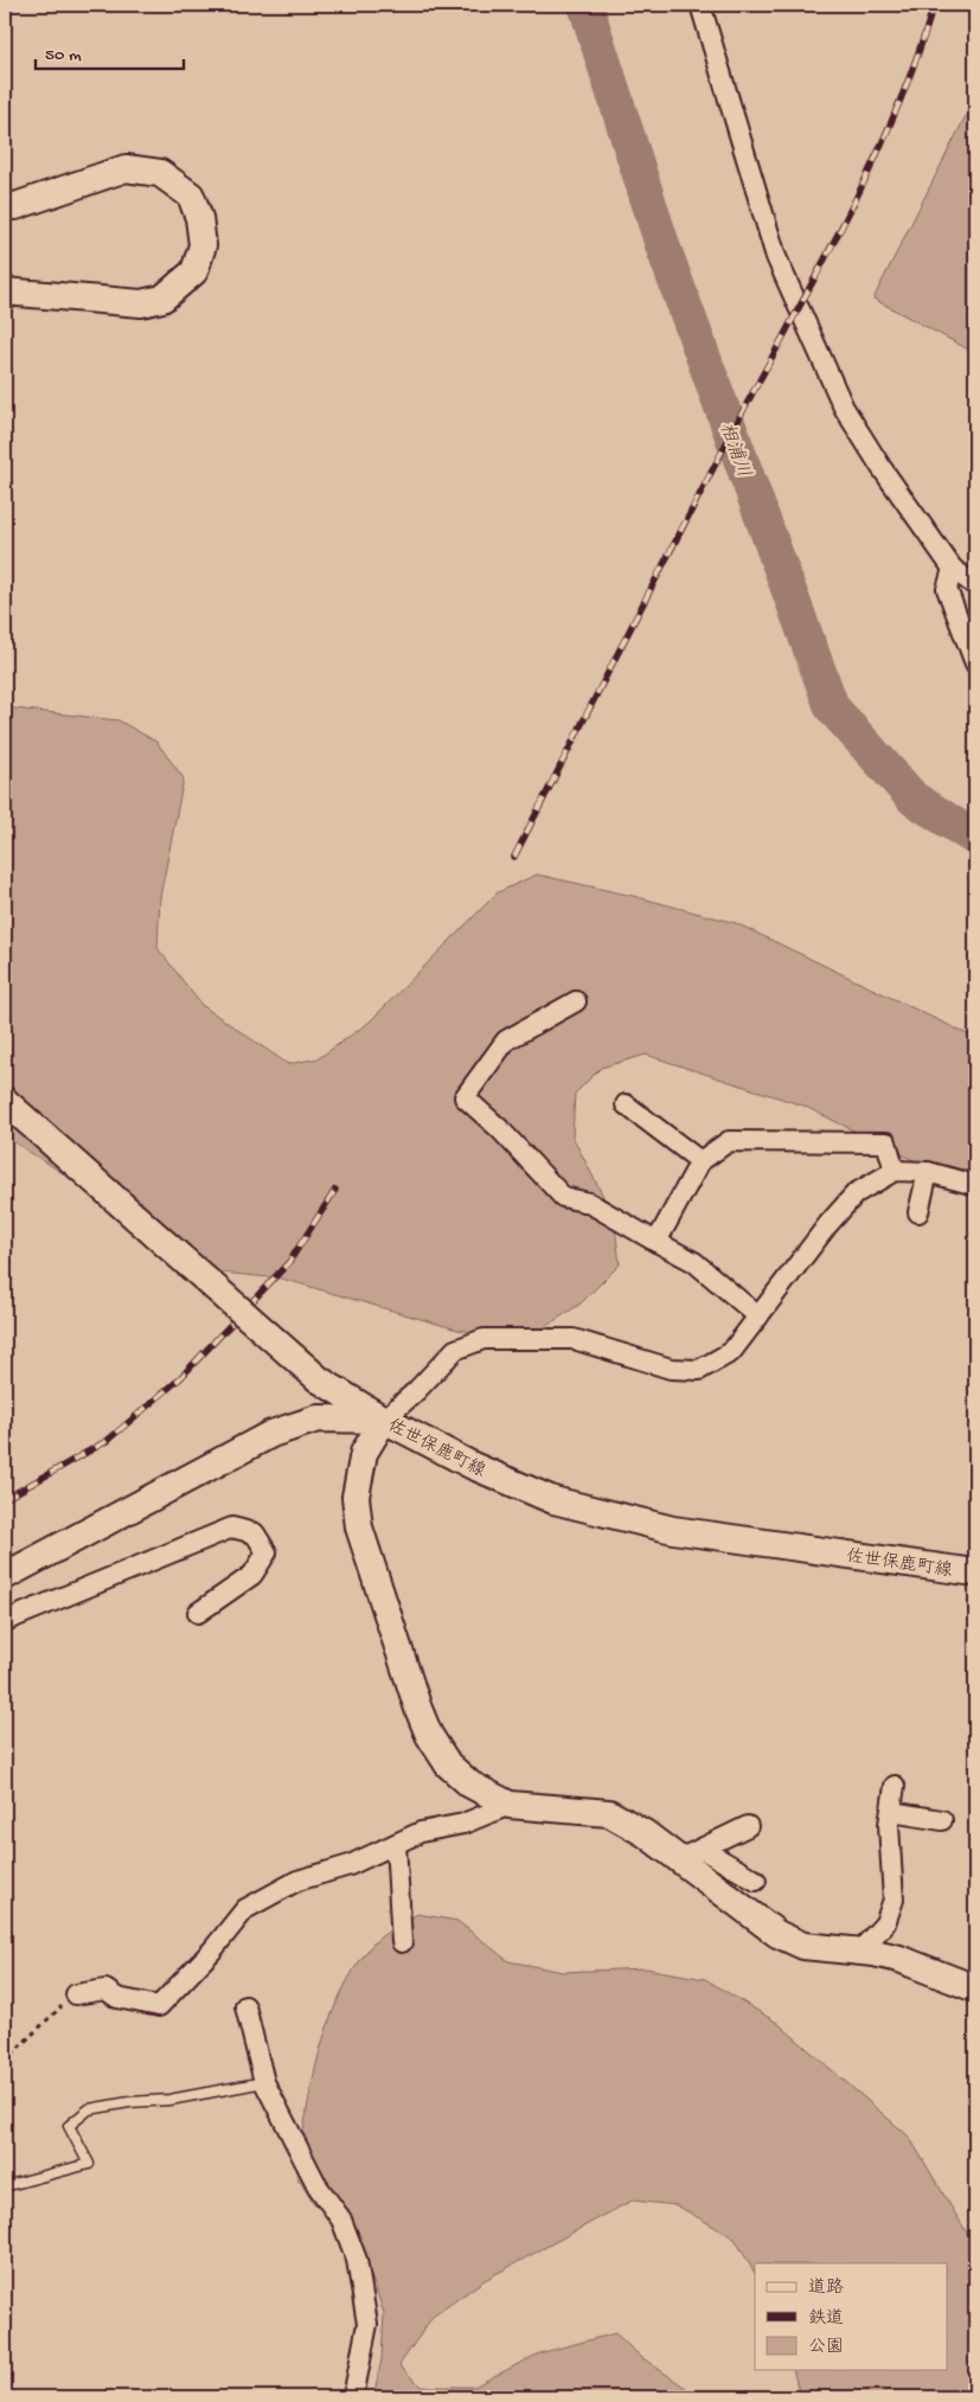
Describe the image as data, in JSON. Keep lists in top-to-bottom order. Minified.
{"streets":{"street":["佐世保鹿町線"]},"water":["相浦川"],"legend":["道路","鉄道","公園"],"scale_bar":"50 m"}
